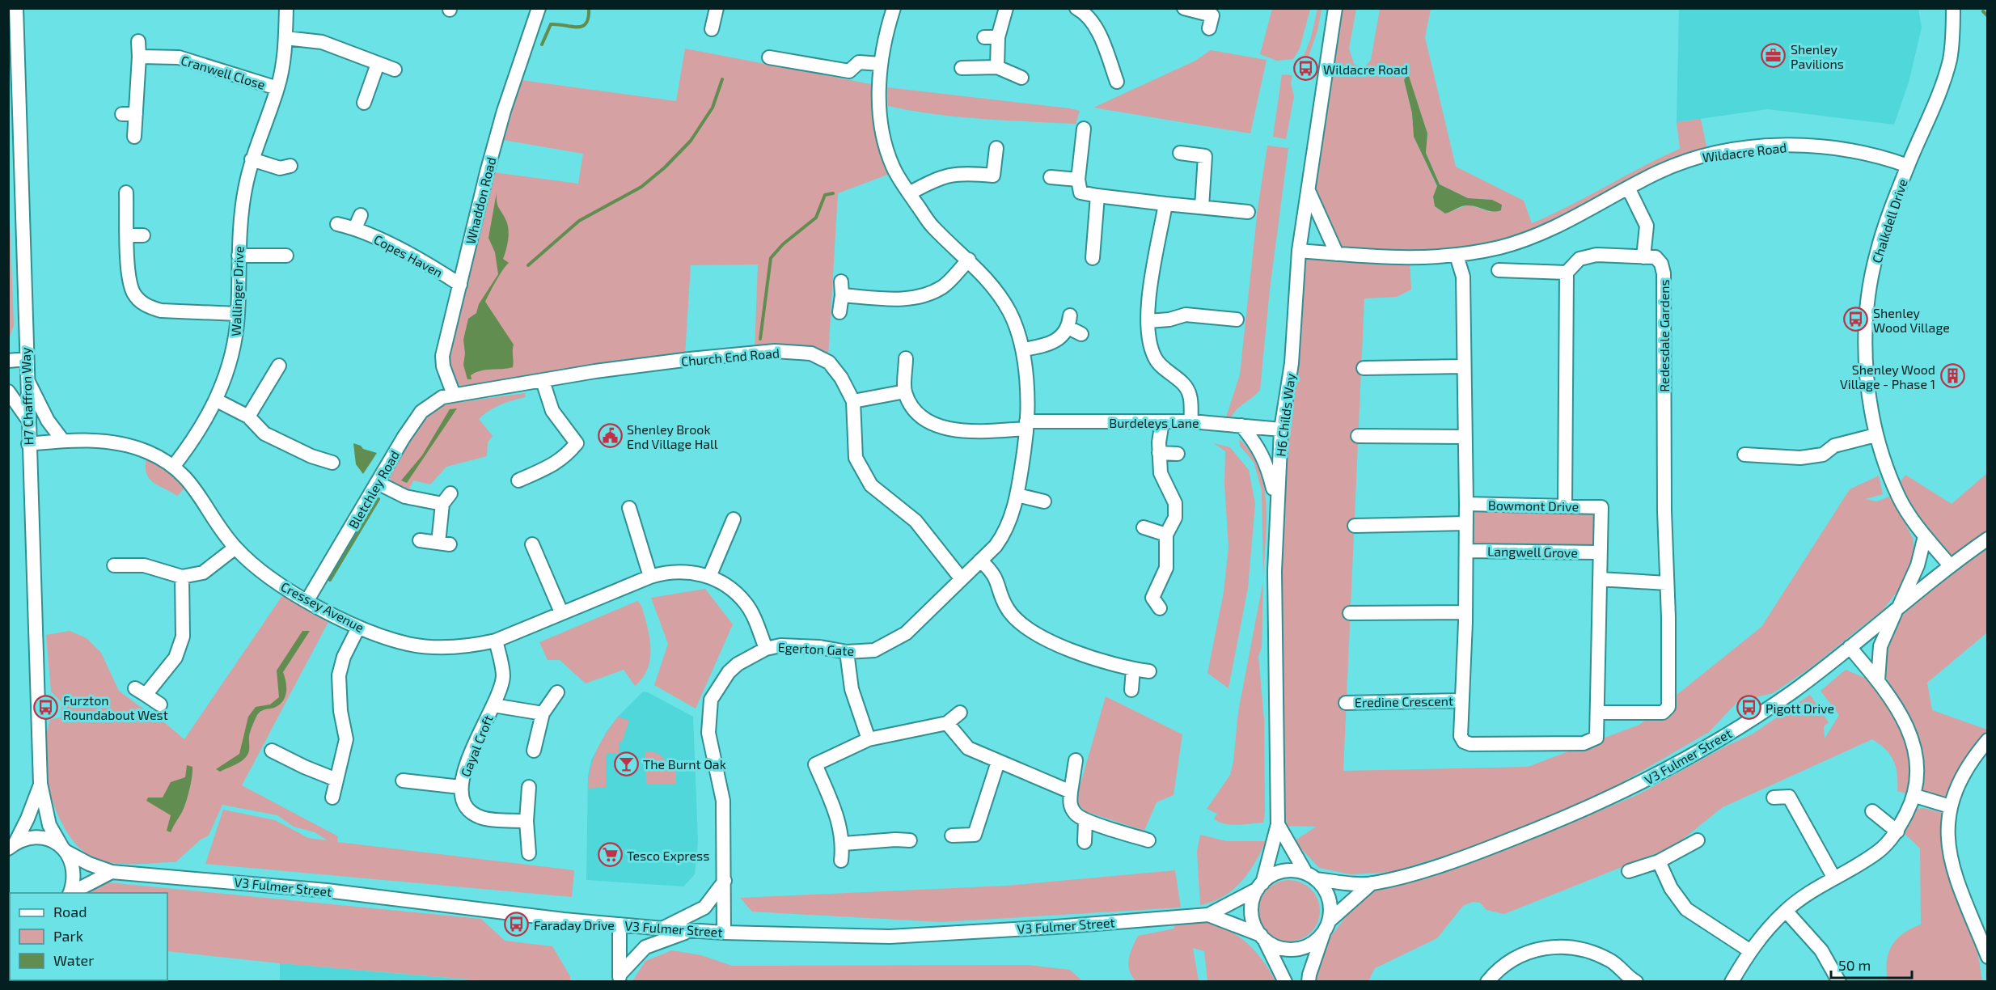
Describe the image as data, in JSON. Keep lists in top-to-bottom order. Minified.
{"streets":{"street":["Cranwell Close","Wildacre Road","Whaddon Road","Chalkdell Drive","Copes Haven","Wallinger Drive","Redesdale Gardens","Church End Road","H7 Chaffron Way","H6 Childs Way","Burdeleys Lane","Bletchley Road","Bowmont Drive","Langwell Grove","Cressey Avenue","Egerton Gate","Eredine Crescent","Gayal Croft","V3 Fulmer Street"]},"crossings":[["Cranwell Close","Wallinger Drive"],["Wildacre Road","Chalkdell Drive"],["Wildacre Road","H6 Childs Way"],["Wildacre Road","Eredine Crescent"],["Whaddon Road","Copes Haven"],["Whaddon Road","Church End Road"],["Whaddon Road","Bletchley Road"],["Chalkdell Drive","V3 Fulmer Street"],["Wallinger Drive","Cressey Avenue"],["Church End Road","Bletchley Road"],["Church End Road","Egerton Gate"],["H7 Chaffron Way","Cressey Avenue"],["H7 Chaffron Way","V3 Fulmer Street"],["H6 Childs Way","Burdeleys Lane"],["H6 Childs Way","V3 Fulmer Street"],["Burdeleys Lane","Egerton Gate"],["Bletchley Road","Cressey Avenue"],["Bowmont Drive","Langwell Grove"],["Bowmont Drive","Eredine Crescent"],["Langwell Grove","Eredine Crescent"],["Cressey Avenue","Egerton Gate"],["Cressey Avenue","Gayal Croft"],["Egerton Gate","V3 Fulmer Street"]],"places":{"office":["Shenley Pavilions"],"bus stop":["Wildacre Road","Shenley Wood Village","Furzton Roundabout West","Pigott Drive","Faraday Drive"],"building":["Shenley Wood Village - Phase 1"],"public building":["Shenley Brook End Village Hall"],"bar":["The Burnt Oak"],"supermarket":["Tesco Express"]},"legend":["Road","Park","Water"],"scale_bar":"50 m"}
